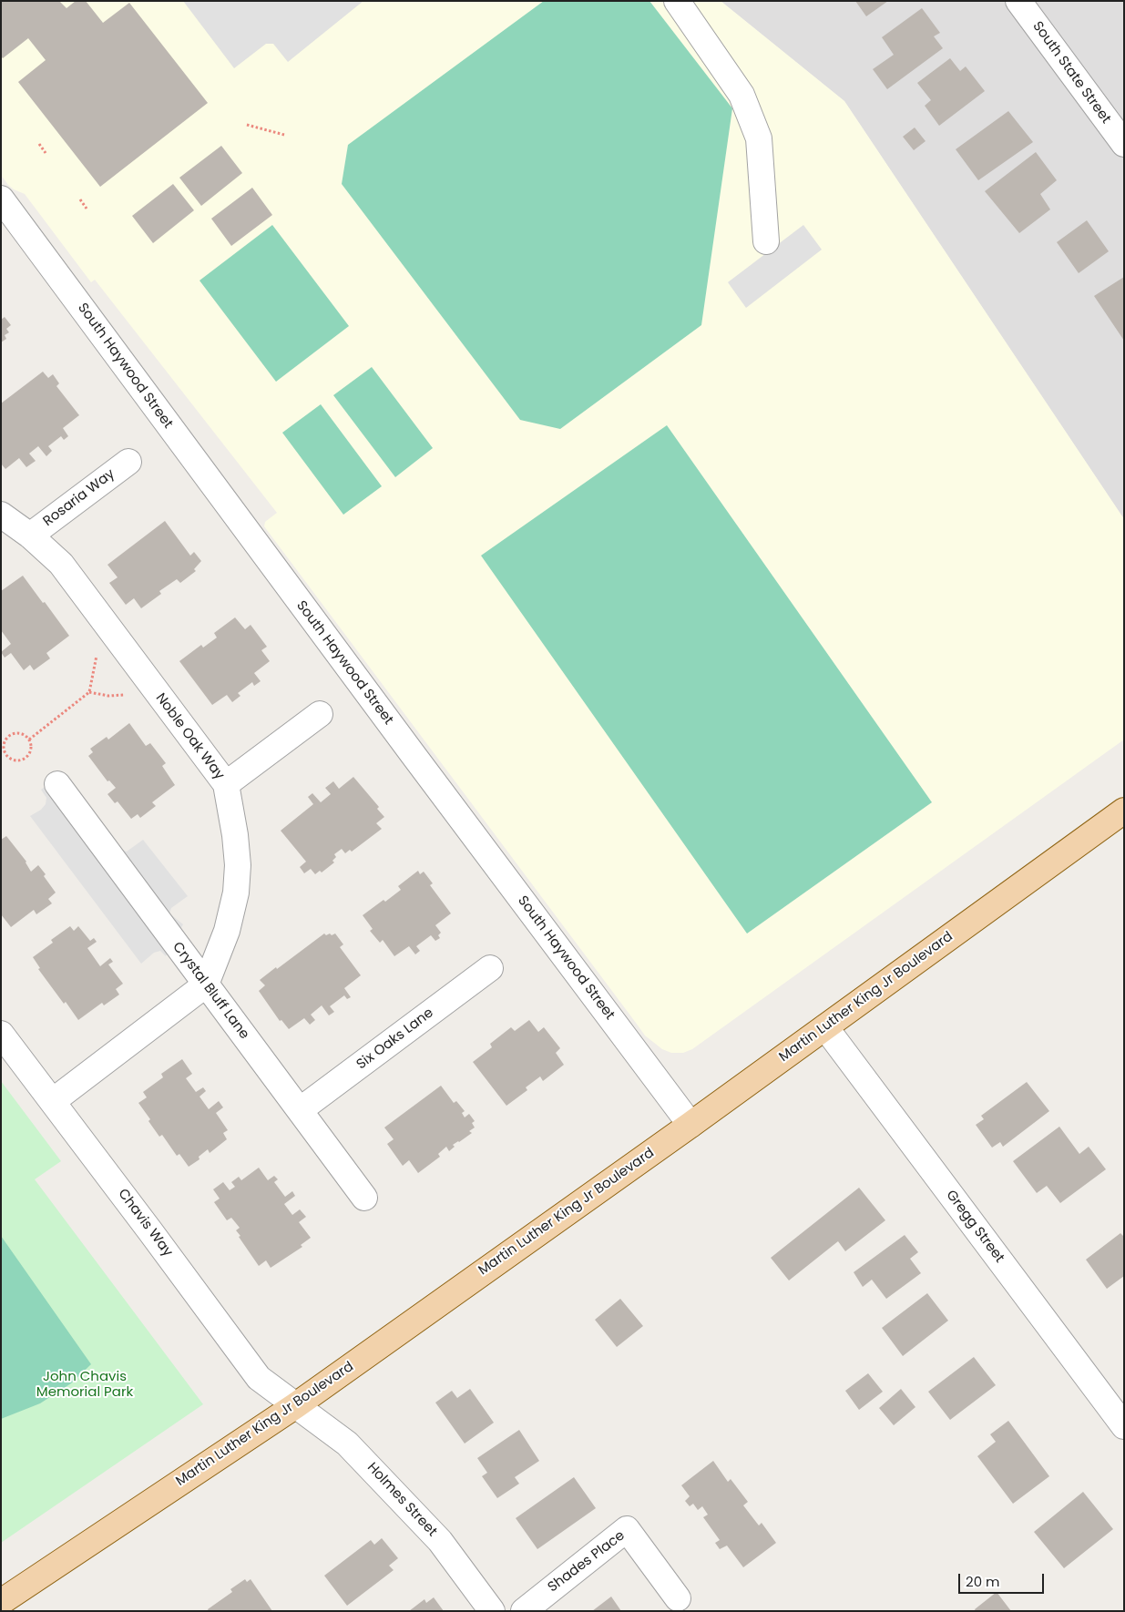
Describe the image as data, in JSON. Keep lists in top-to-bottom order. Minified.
{"streets":{"main road":["Martin Luther King Jr Boulevard"],"street":["South State Street","South Haywood Street","Rosaria Way","Noble Oak Way","Crystal Bluff Lane","Six Oaks Lane","Chavis Way","Gregg Street","Holmes Street","Shades Place"]},"crossings":[["South Haywood Street","Martin Luther King Jr Boulevard"],["Rosaria Way","Noble Oak Way"],["Noble Oak Way","Crystal Bluff Lane"],["Crystal Bluff Lane","Six Oaks Lane"],["Martin Luther King Jr Boulevard","Chavis Way"],["Martin Luther King Jr Boulevard","Gregg Street"],["Martin Luther King Jr Boulevard","Holmes Street"],["Chavis Way","Holmes Street"]],"parks":["John Chavis Memorial Park"],"scale_bar":"20 m"}
